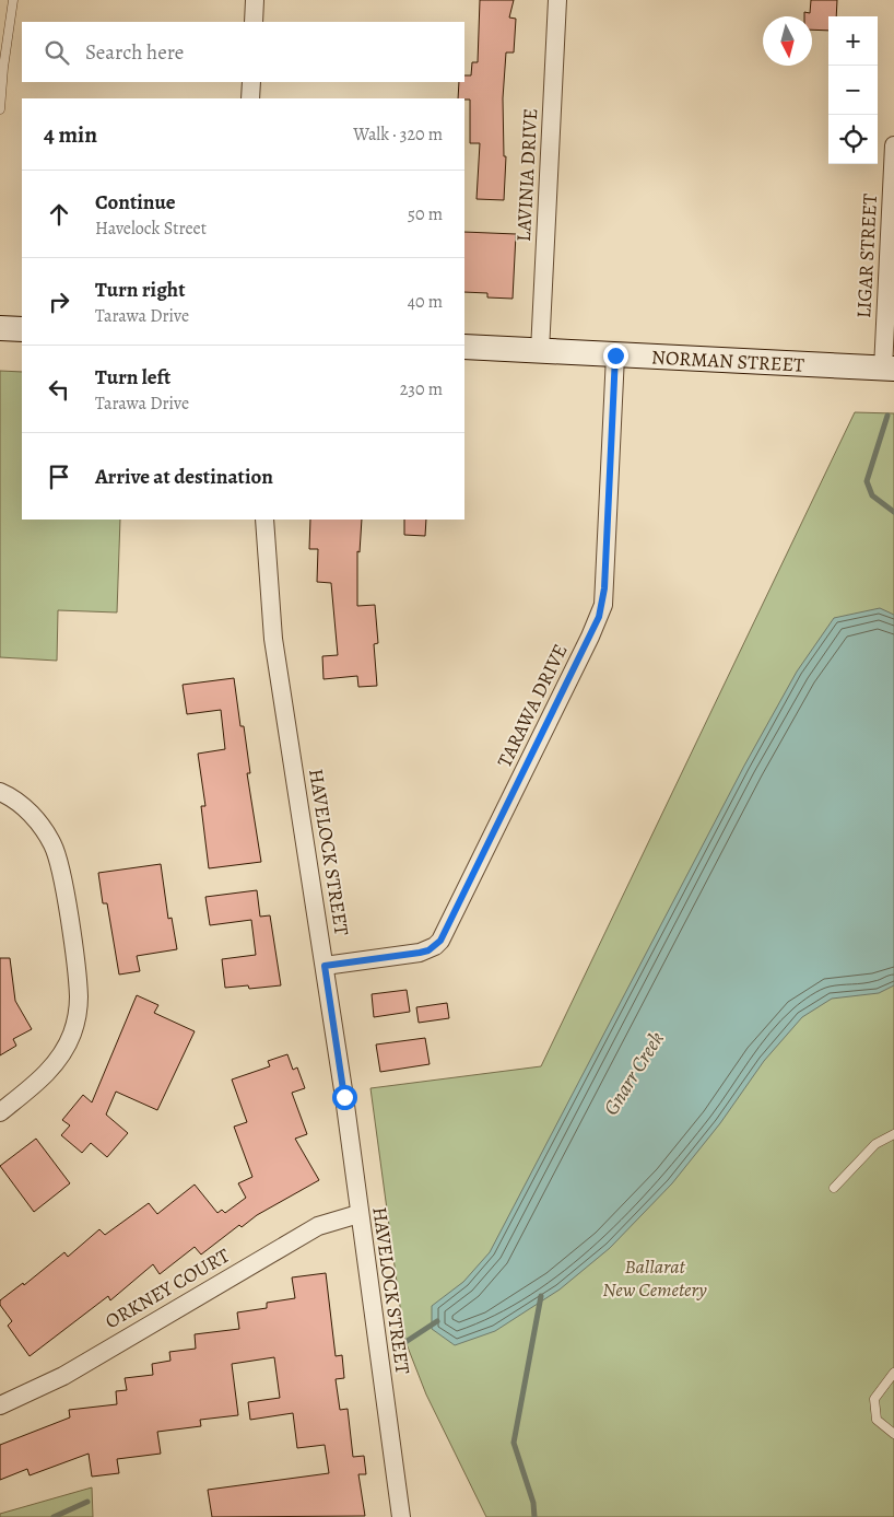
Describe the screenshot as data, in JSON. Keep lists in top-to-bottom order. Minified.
{"streets":{"street":["LAVINIA DRIVE","LIGAR STREET","NORMAN STREET","TARAWA DRIVE","HAVELOCK STREET","ORKNEY COURT"]},"crossings":[["LAVINIA DRIVE","NORMAN STREET"],["LIGAR STREET","NORMAN STREET"],["NORMAN STREET","TARAWA DRIVE"],["TARAWA DRIVE","HAVELOCK STREET"],["HAVELOCK STREET","ORKNEY COURT"]],"water":["Gnarr Creek"],"parks":["Ballarat New Cemetery"],"north":"bottom","page":{"map_buttons":["+","−"],"search":"Search here","heading":["4 min","Walk · 320 m"],"list":[["Continue","Havelock Street","50 m"],["Turn right","Tarawa Drive","40 m"],["Turn left","Tarawa Drive","230 m"],"Arrive at destination"]}}
